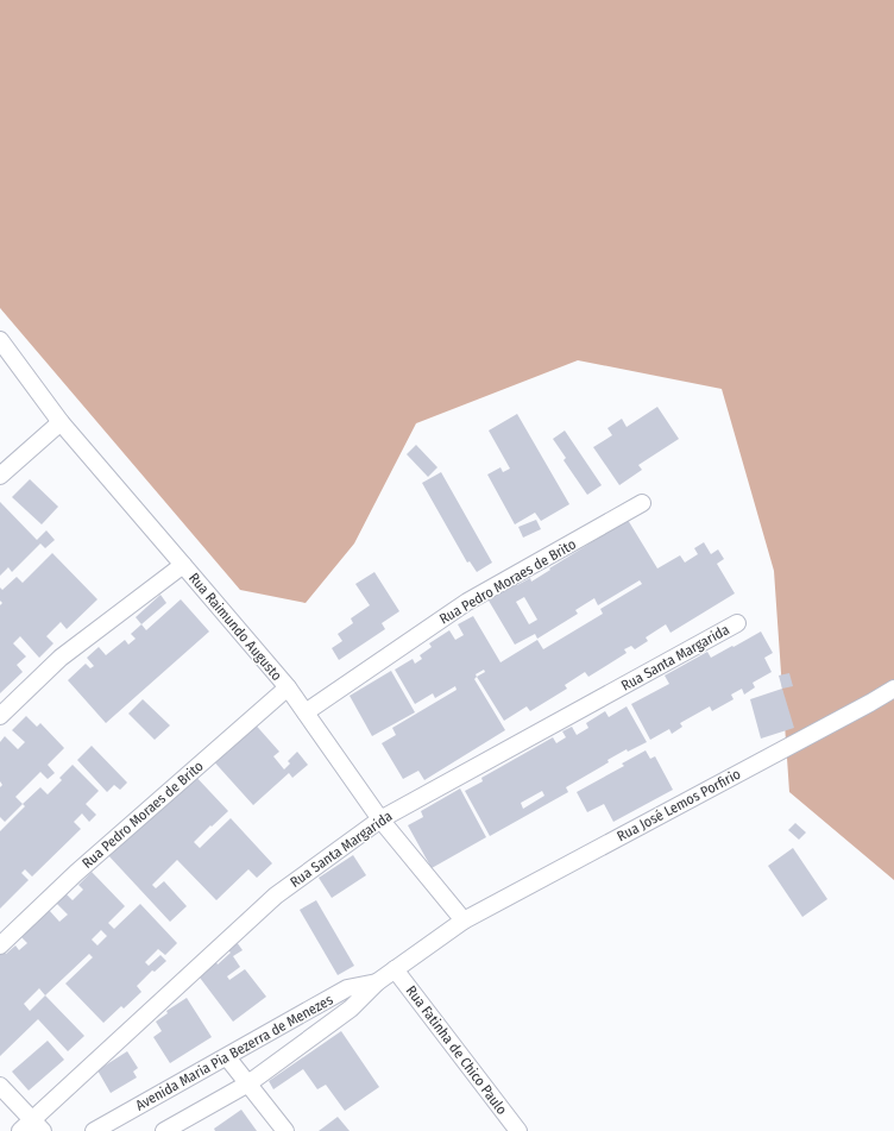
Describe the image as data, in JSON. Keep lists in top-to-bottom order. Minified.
{"streets":{"street":["Rua Pedro Moraes de Brito","Rua Raimundo Augusto","Rua Santa Margarida","Rua José Lemos Porfirio","Rua Fatinha de Chico Paulo","Avenida Maria Pia Bezerra de Menezes"]},"crossings":[["Rua Pedro Moraes de Brito","Rua Raimundo Augusto"],["Rua Raimundo Augusto","Rua Santa Margarida"],["Rua Raimundo Augusto","Rua José Lemos Porfirio"],["Rua Raimundo Augusto","Avenida Maria Pia Bezerra de Menezes"],["Rua José Lemos Porfirio","Avenida Maria Pia Bezerra de Menezes"],["Rua Fatinha de Chico Paulo","Avenida Maria Pia Bezerra de Menezes"]]}
